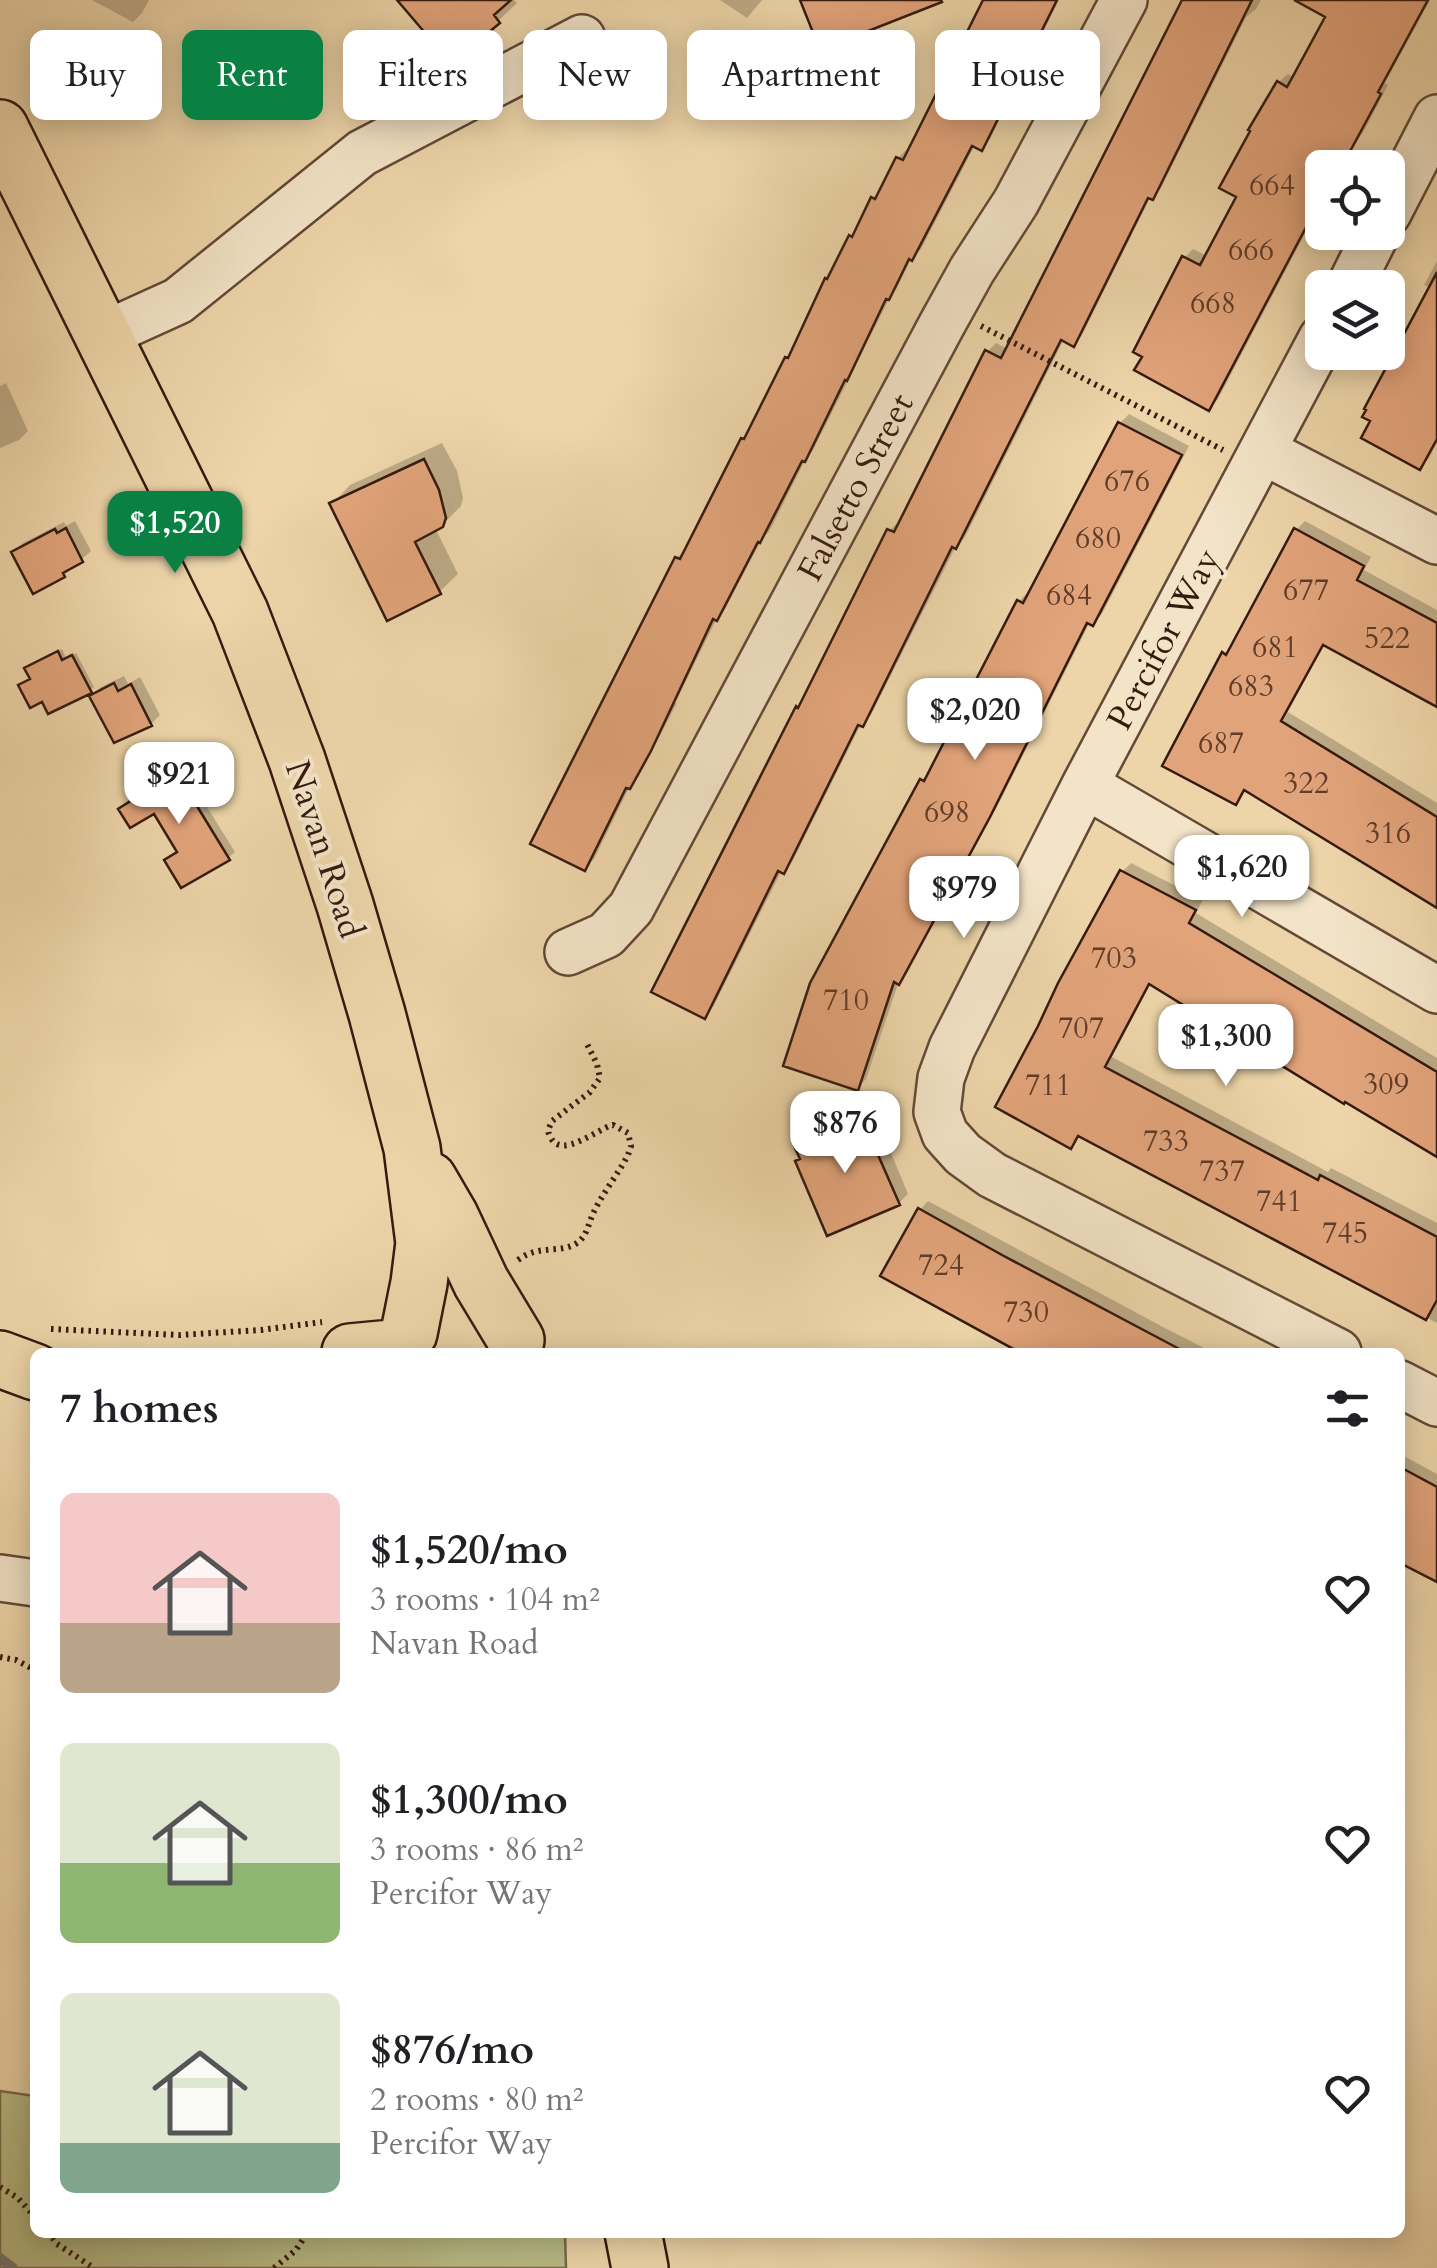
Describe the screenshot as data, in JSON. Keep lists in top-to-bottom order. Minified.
{"streets":{"main road":["Navan Road"],"street":["Falsetto Street","Percifor Way"]},"house_numbers":["664","666","668","676","680","677","684","522","681","683","687","322","698","316","703","710","707","309","711","733","737","741","745","724","730"],"page":{"chip":["Buy","Rent","Filters","New","Apartment","House"],"price":["$1,520","$2,020","$921","$1,620","$979","$1,300","$876"],"heading":"7 homes","list":[{"name":"$1,520/mo","note":"3 rooms · 104 m² · Navan Road"},{"name":"$1,300/mo","note":"3 rooms · 86 m² · Percifor Way"},{"name":"$876/mo","note":"2 rooms · 80 m² · Percifor Way"}]}}
